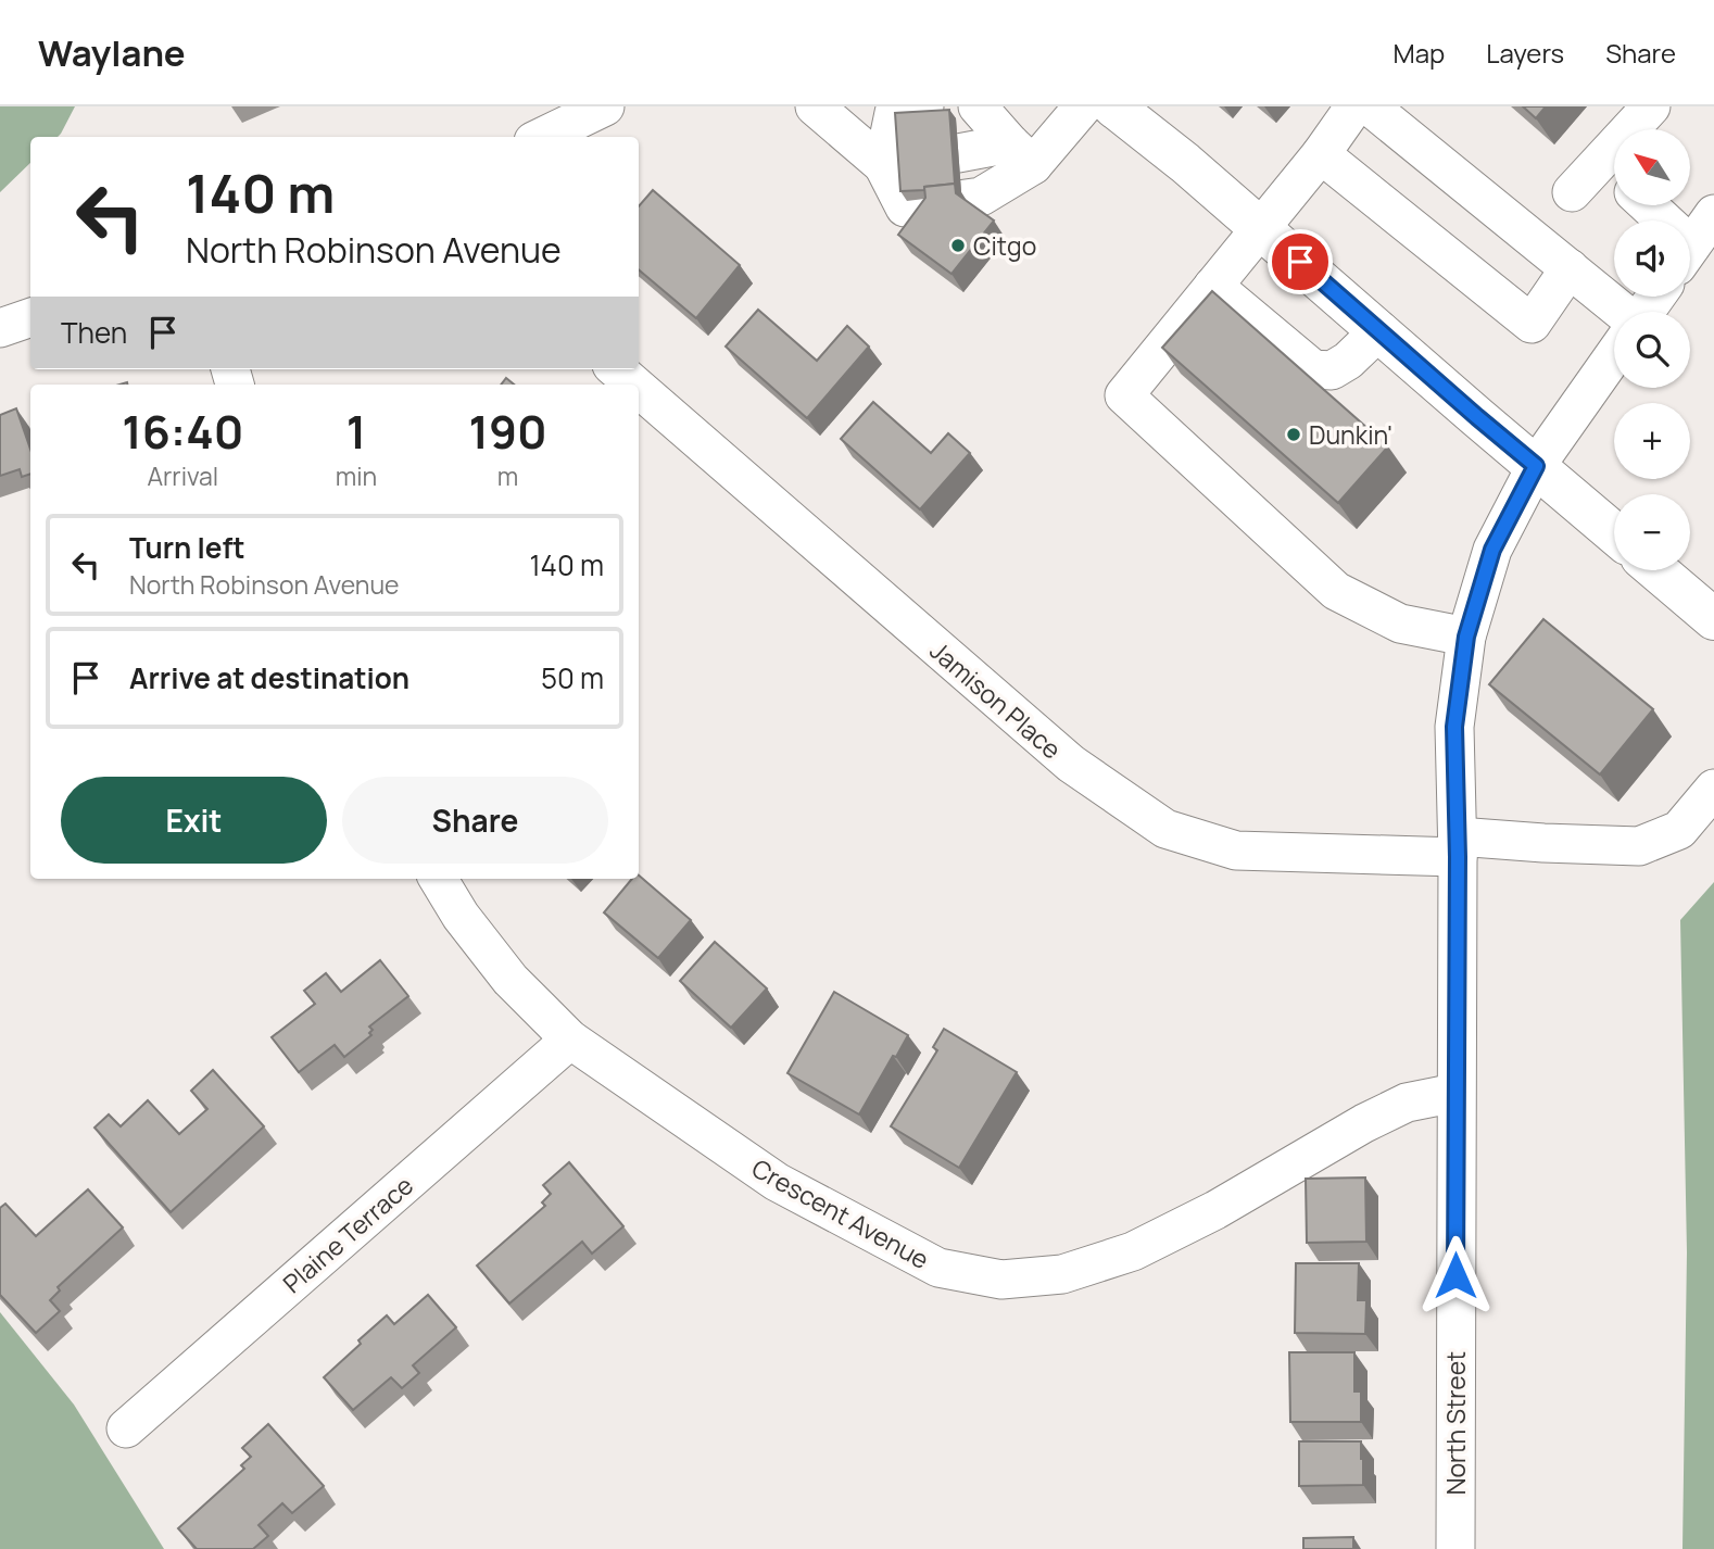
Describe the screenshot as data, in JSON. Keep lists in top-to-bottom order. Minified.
{"streets":{"street":["Jamison Place","Crescent Avenue","Plaine Terrace","North Street"]},"crossings":[["Jamison Place","North Street"],["Crescent Avenue","Plaine Terrace"],["Crescent Avenue","North Street"]],"places":["Citgo","Dunkin'"],"north":"top left","page":{"header":"Waylane","nav":["Map","Layers","Share"],"map_buttons":["+","−"],"turn":["140 m","North Robinson Avenue"],"then":"Then","eta":["16:40","Arrival","1","min","190","m"],"list":[{"name":"Turn left","note":"North Robinson Avenue","value":"140 m"},{"name":"Arrive at destination","value":"50 m"}],"buttons":["Exit","Share"]}}
